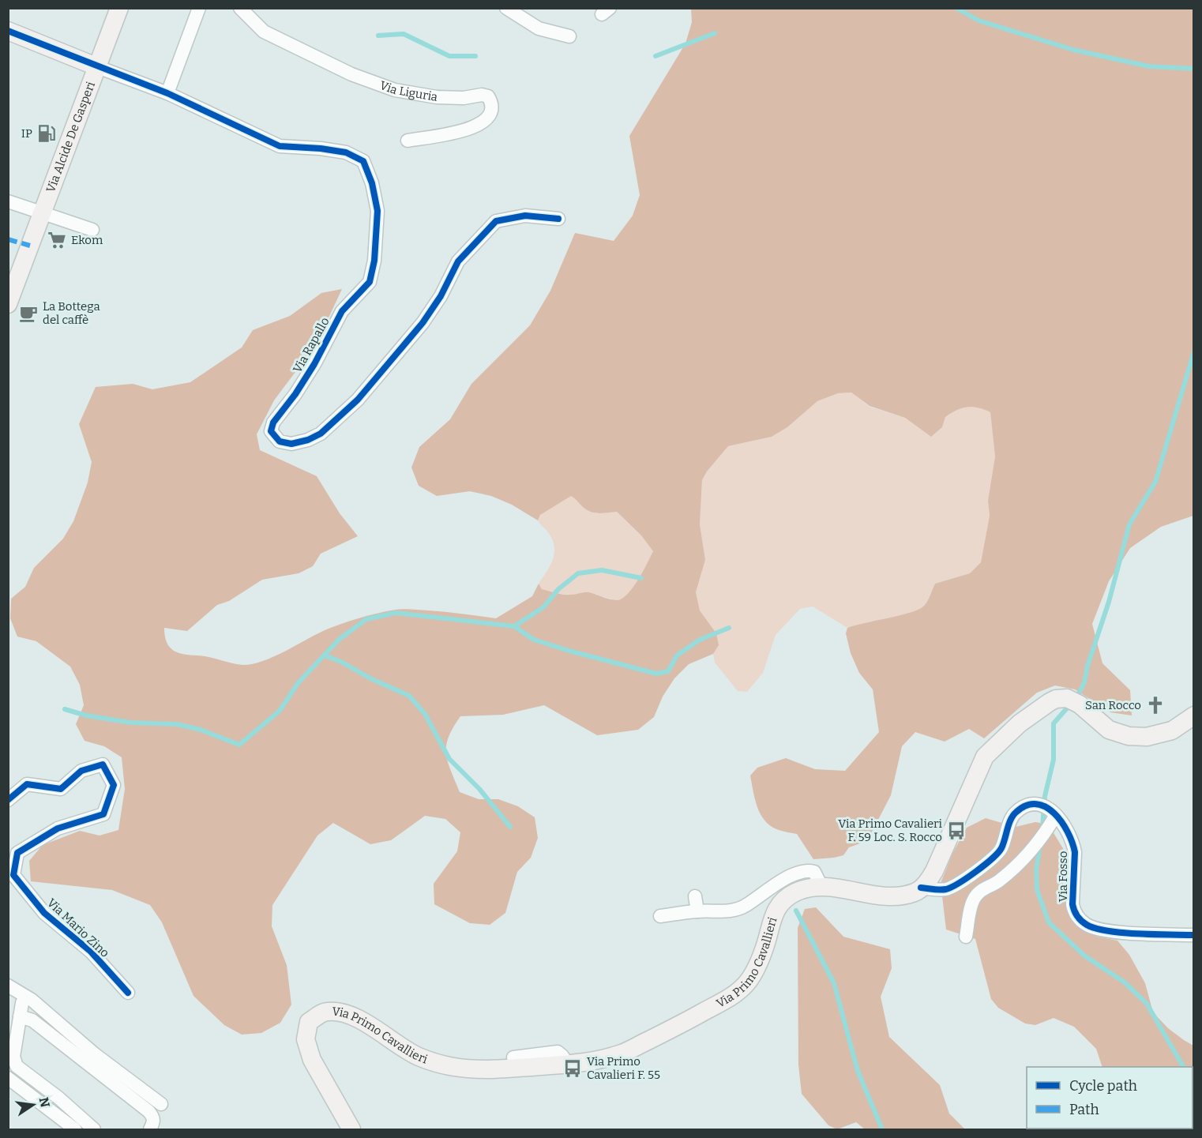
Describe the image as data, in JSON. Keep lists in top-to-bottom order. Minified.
{"streets":{"main road":["Via Alcide De Gasperi","Via Primo Cavallieri"],"street":["Via Liguria","Via Rapallo","Via Fosso","Via Mario Zino"]},"crossings":[["Via Alcide De Gasperi","Via Rapallo"],["Via Fosso","Via Primo Cavallieri"]],"places":{"fuel station":["IP"],"supermarket":["Ekom"],"cafe":["La Bottega del caffè"],"church":["San Rocco"],"bus stop":["Via Primo Cavalieri F. 59 Loc. S. Rocco","Via Primo Cavalieri F. 55"]},"legend":["Cycle path","Path"],"north":"right"}
